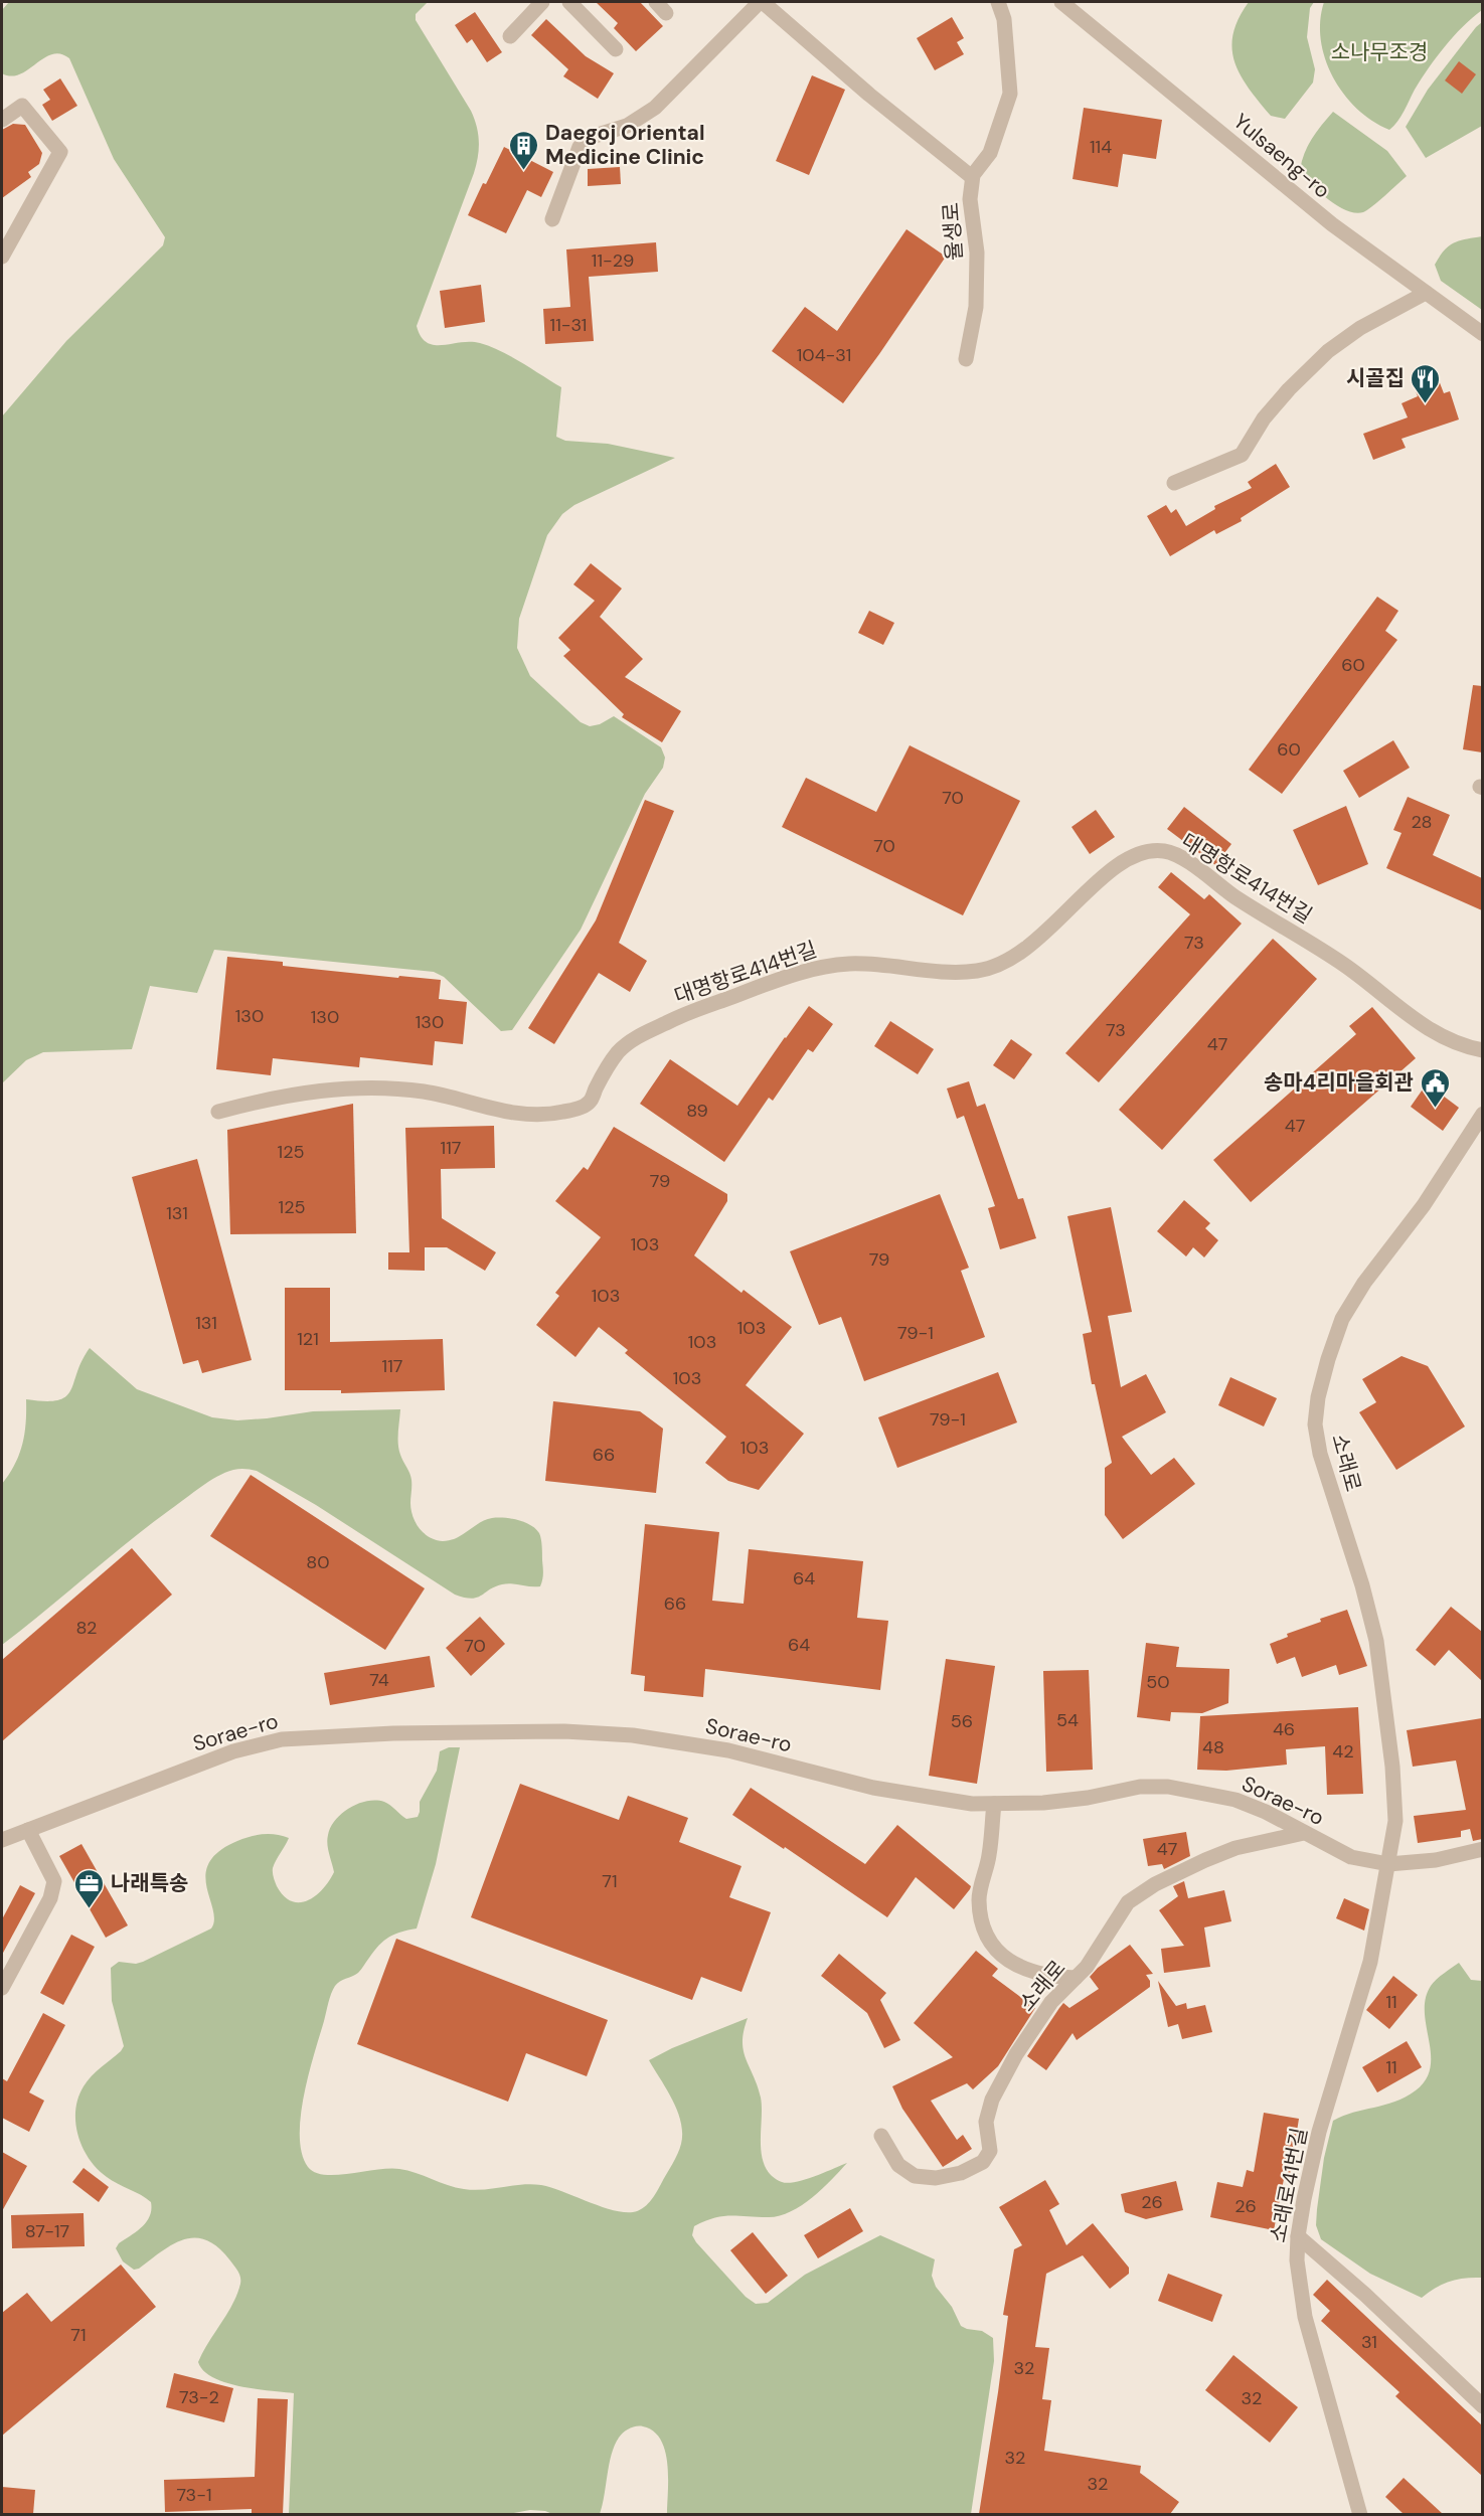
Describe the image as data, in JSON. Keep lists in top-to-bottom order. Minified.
{"streets":{"street":["Yulsaeng-ro","율생로","대명항로414번길","소래로","Sorae-ro","소래로41번길"]},"crossings":[["소래로","Sorae-ro"],["소래로","소래로41번길"],["Sorae-ro","소래로41번길"]],"parks":["소나무조경"],"places":{"building":["Daegoj Oriental Medicine Clinic"],"restaurant":["시골집"],"public building":["송마4리마을회관"],"office":["나래특송"]},"house_numbers":["114","11-29","11-31","104-31","60","60","70","28","70","73","130","130","130","73","47","89","47","117","125","79","125","131","103","79","103","131","103","79-1","121","103","117","103","79-1","103","66","80","64","66","82","64","70","74","50","54","56","46","48","42","47","71","11","11","26","26","87-17","71","31","32","73-2","32","32","32","73-1"]}
